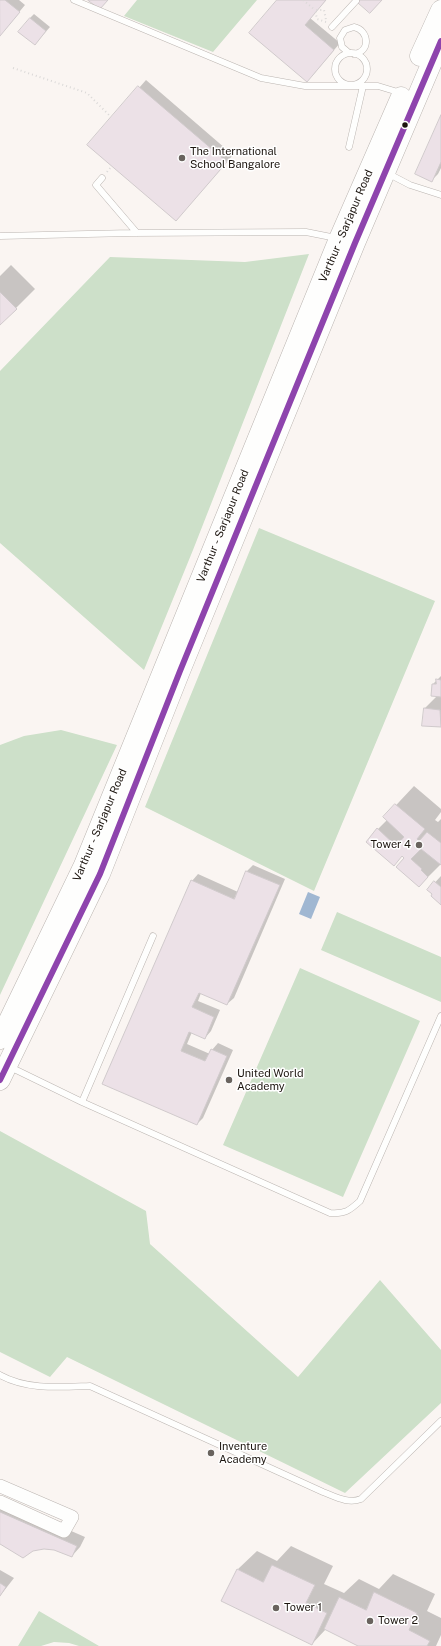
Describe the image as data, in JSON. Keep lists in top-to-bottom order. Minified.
{"streets":{"main road":["Varthur - Sarjapur Road"]},"places":["The International School Bangalore","Tower 4","United World Academy","Inventure Academy","Tower 1","Tower 2"]}
